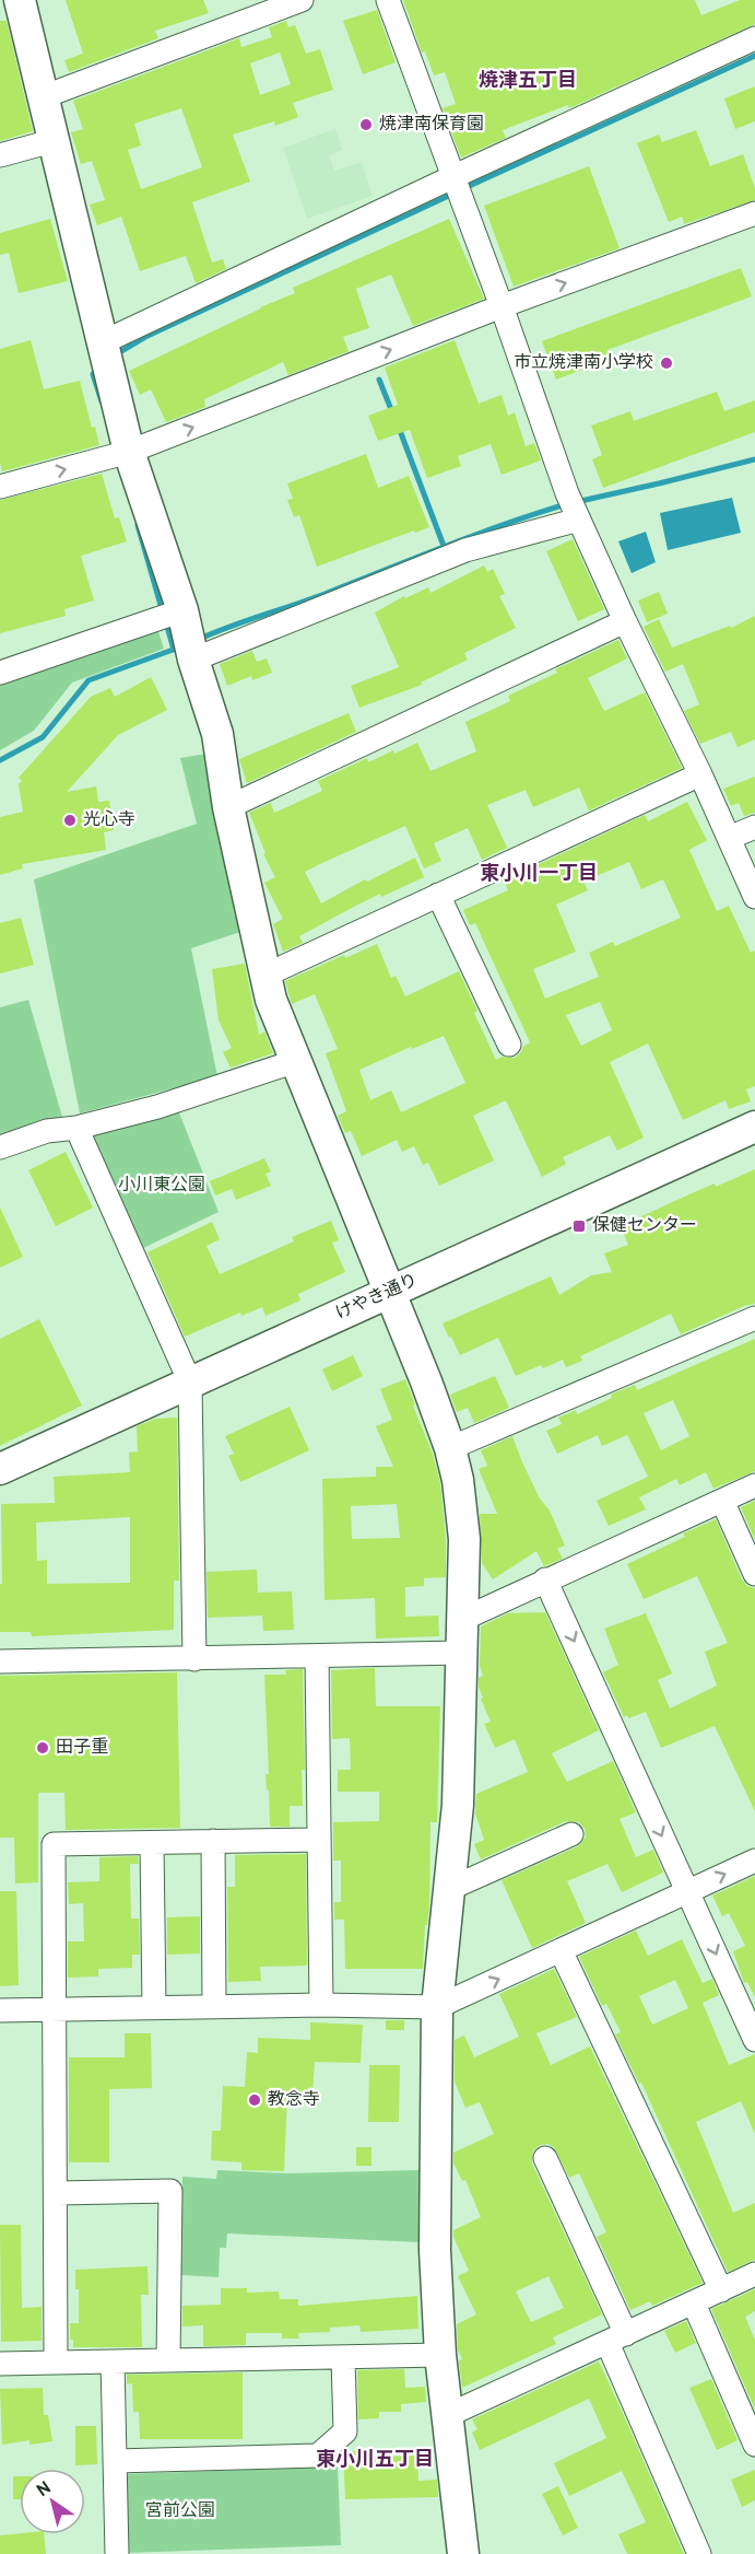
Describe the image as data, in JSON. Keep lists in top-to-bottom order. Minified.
{"streets":{"street":["けやき通り"]},"districts":["焼津五丁目","東小川一丁目","東小川五丁目"],"parks":["小川東公園","宮前公園"],"places":{"other":["焼津南保育園","市立焼津南小学校","光心寺","田子重","教念寺"],"transit":["保健センター"]},"north":"top left"}
